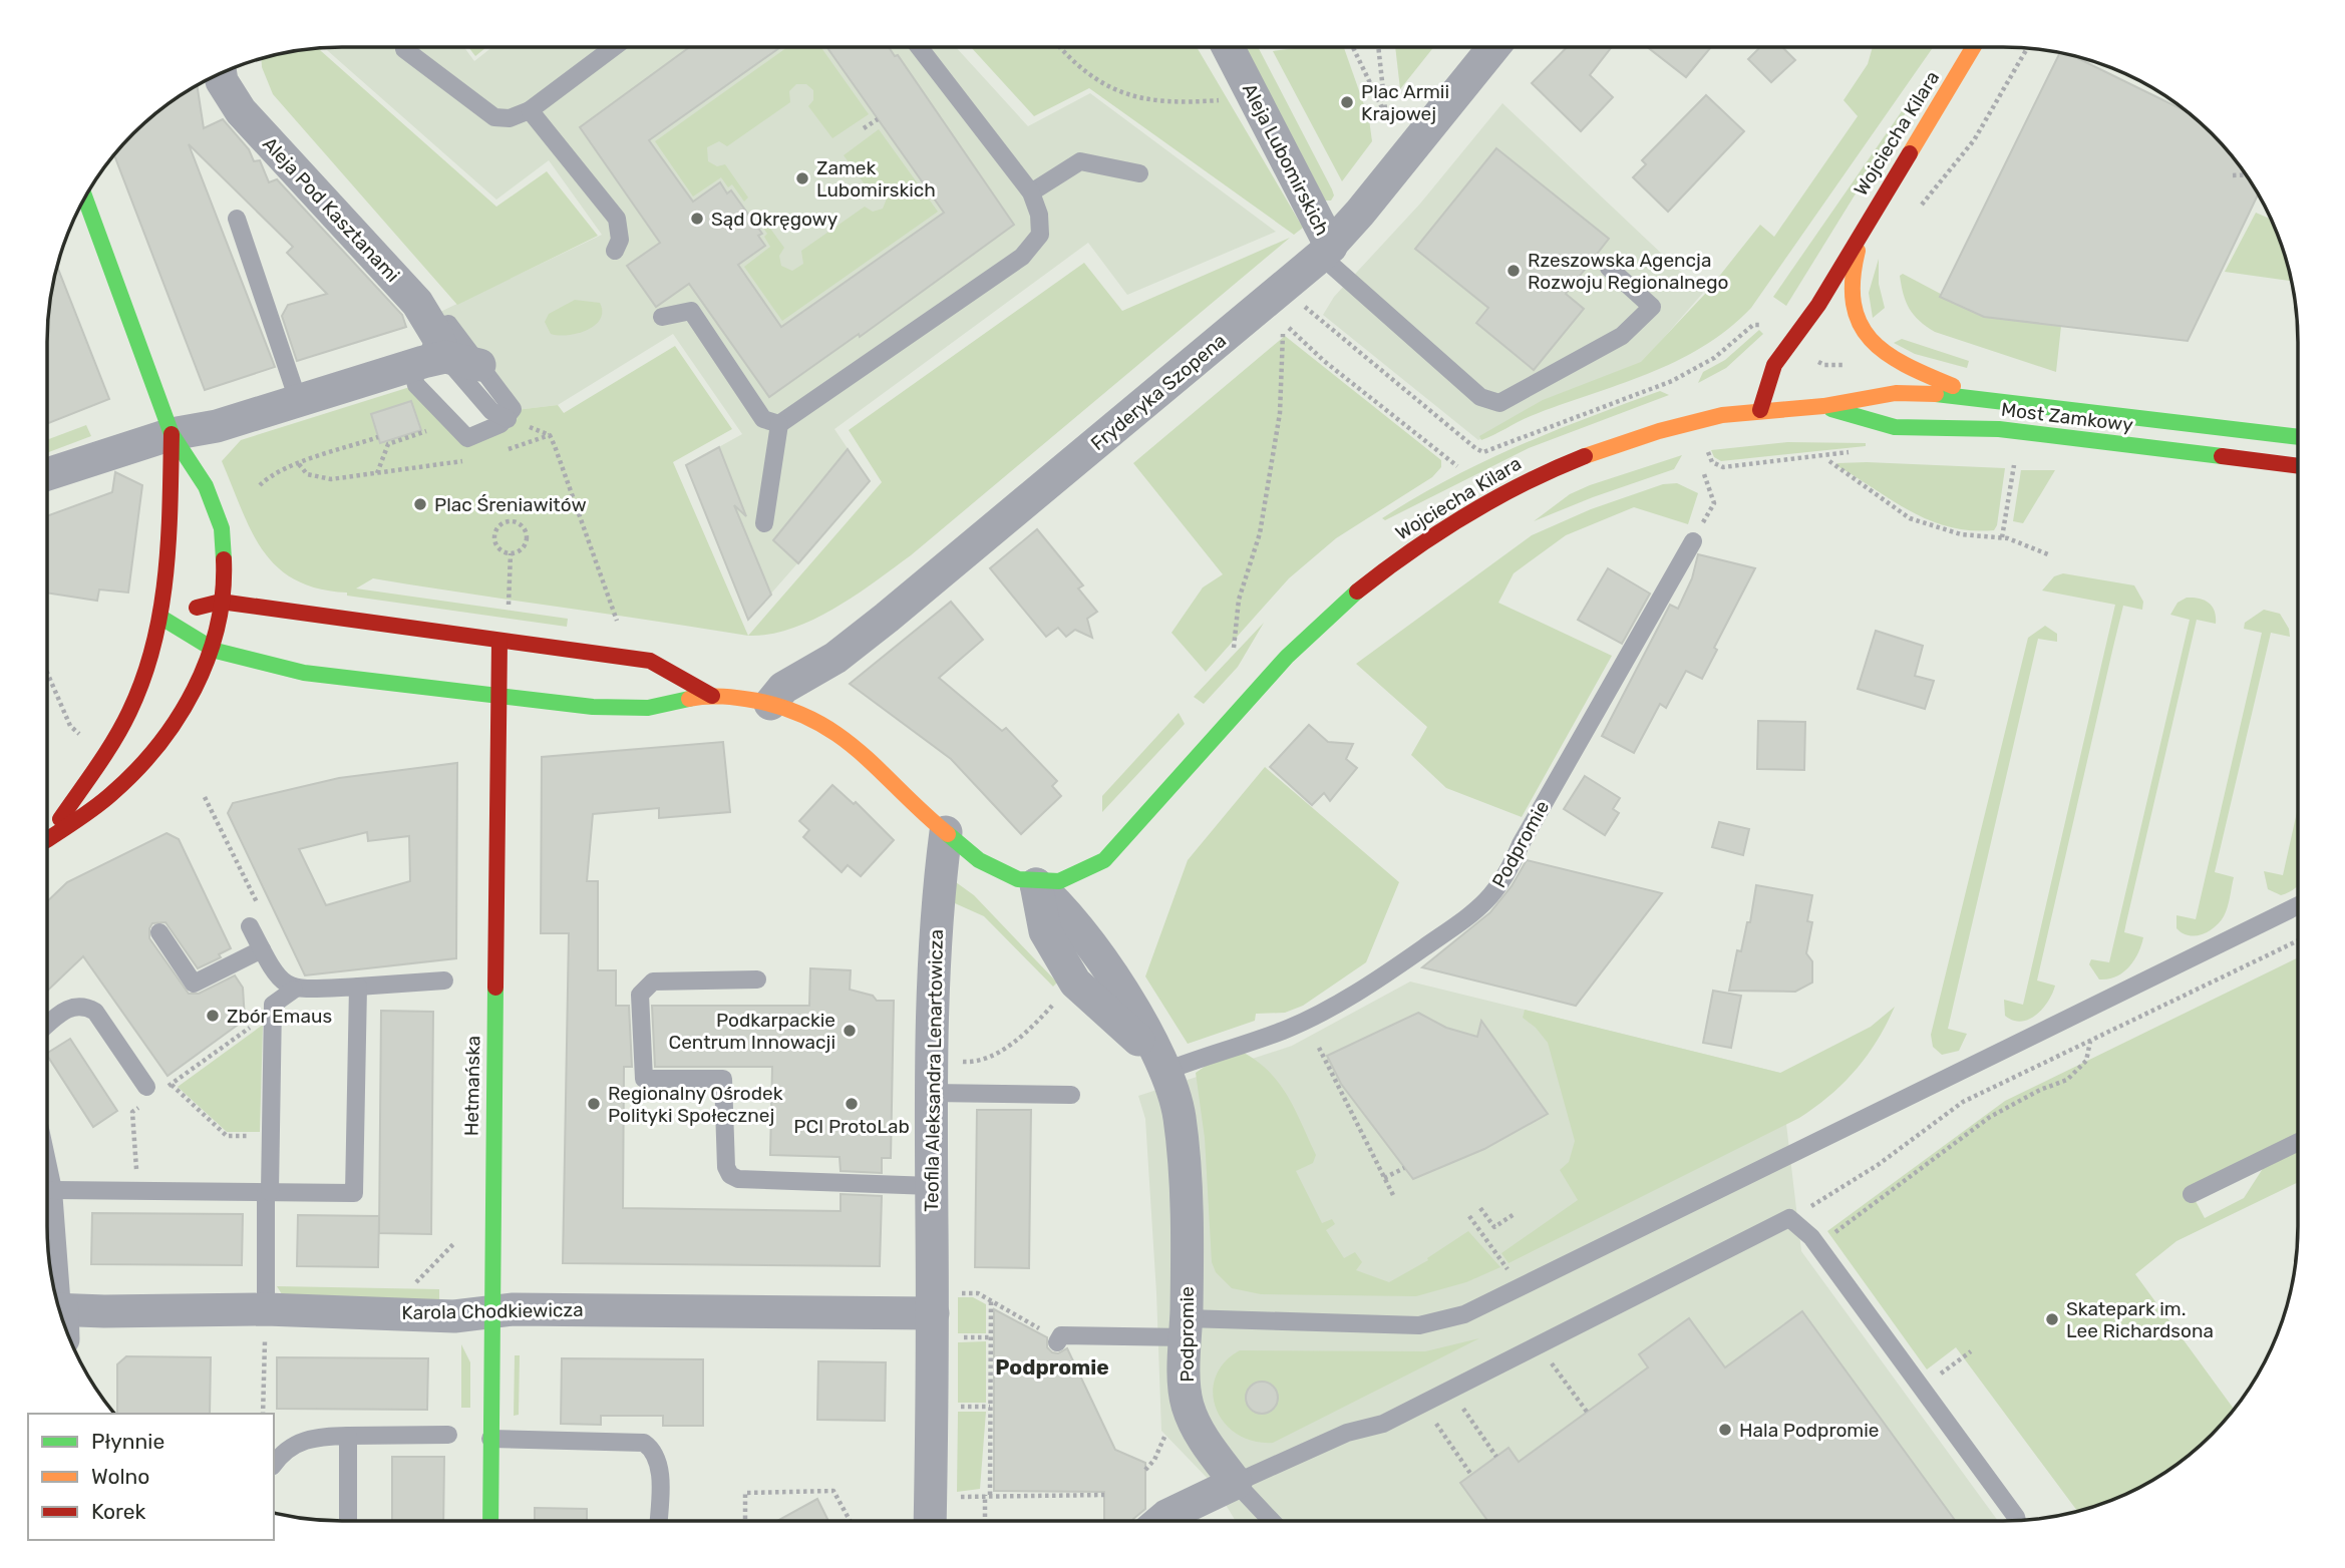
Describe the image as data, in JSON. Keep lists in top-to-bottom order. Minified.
{"streets":{"main road":["Wojciecha Kilara","Most Zamkowy","Podpromie","Hetmańska"],"street":["Aleja Lubomirskich","Aleja Pod Kasztanami","Fryderyka Szopena","Teofila Aleksandra Lenartowicza","Karola Chodkiewicza"]},"crossings":[["Wojciecha Kilara","Most Zamkowy"],["Wojciecha Kilara","Podpromie"],["Aleja Lubomirskich","Fryderyka Szopena"],["Podpromie","Teofila Aleksandra Lenartowicza"],["Teofila Aleksandra Lenartowicza","Karola Chodkiewicza"],["Hetmańska","Karola Chodkiewicza"]],"districts":["Podpromie"],"places":["Plac Armii Krajowej","Zamek Lubomirskich","Sąd Okręgowy","Rzeszowska Agencja Rozwoju Regionalnego","Plac Śreniawitów","Zbór Emaus","Podkarpackie Centrum Innowacji","Regionalny Ośrodek Polityki Społecznej","PCI ProtoLab","Skatepark im. Lee Richardsona","Hala Podpromie"],"legend":["Płynnie","Wolno","Korek"]}
